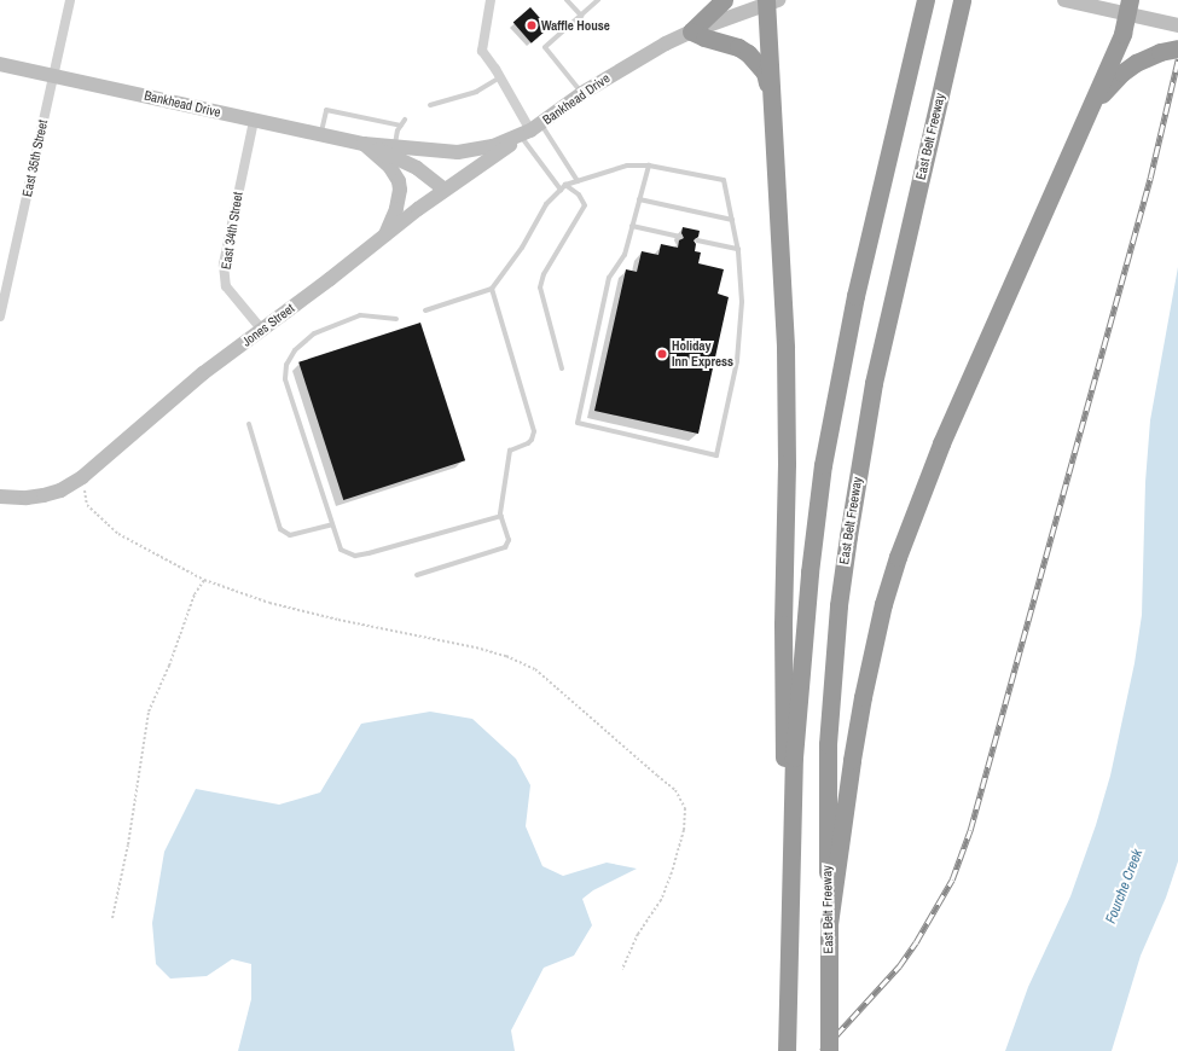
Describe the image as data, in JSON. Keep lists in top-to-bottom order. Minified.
{"streets":{"highway":["East Belt Freeway"],"main road":["Bankhead Drive","Jones Street"],"street":["East 35th Street","East 34th Street"]},"crossings":[["Bankhead Drive","East 35th Street"],["Bankhead Drive","East 34th Street"],["Bankhead Drive","Jones Street"],["East 34th Street","Jones Street"]],"water":["Fourche Creek"],"places":["Waffle House","Holiday Inn Express"]}
